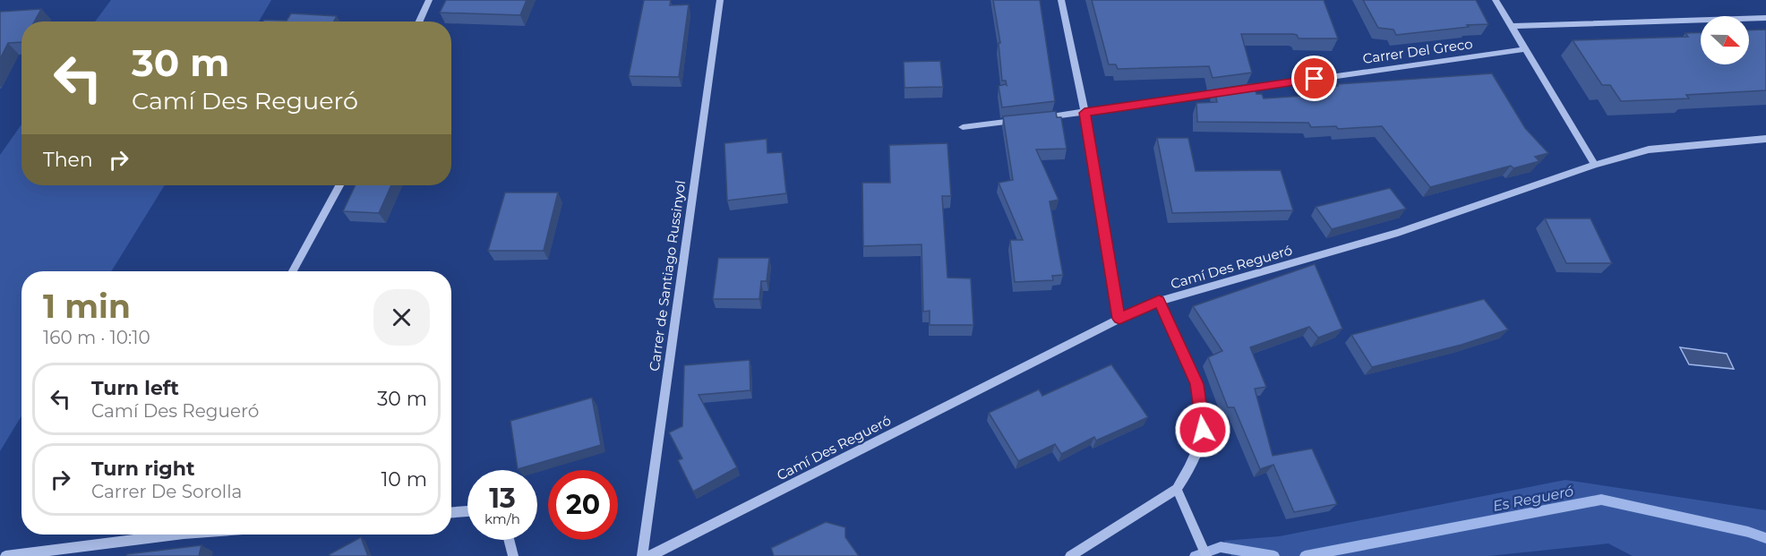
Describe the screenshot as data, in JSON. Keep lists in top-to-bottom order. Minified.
{"streets":{"street":["Carrer Del Greco","Camí Des Regueró","Carrer de Santiago Russinyol"]},"water":["Es Regueró"],"north":"right","page":{"turn":["30 m","Camí Des Regueró"],"then":"Then","heading":["1 min","160 m · 10:10"],"list":[{"name":"Turn left","note":"Camí Des Regueró","value":"30 m"},{"name":"Turn right","note":"Carrer De Sorolla","value":"10 m"}],"speed":"13 km/h","limit":"20"}}
